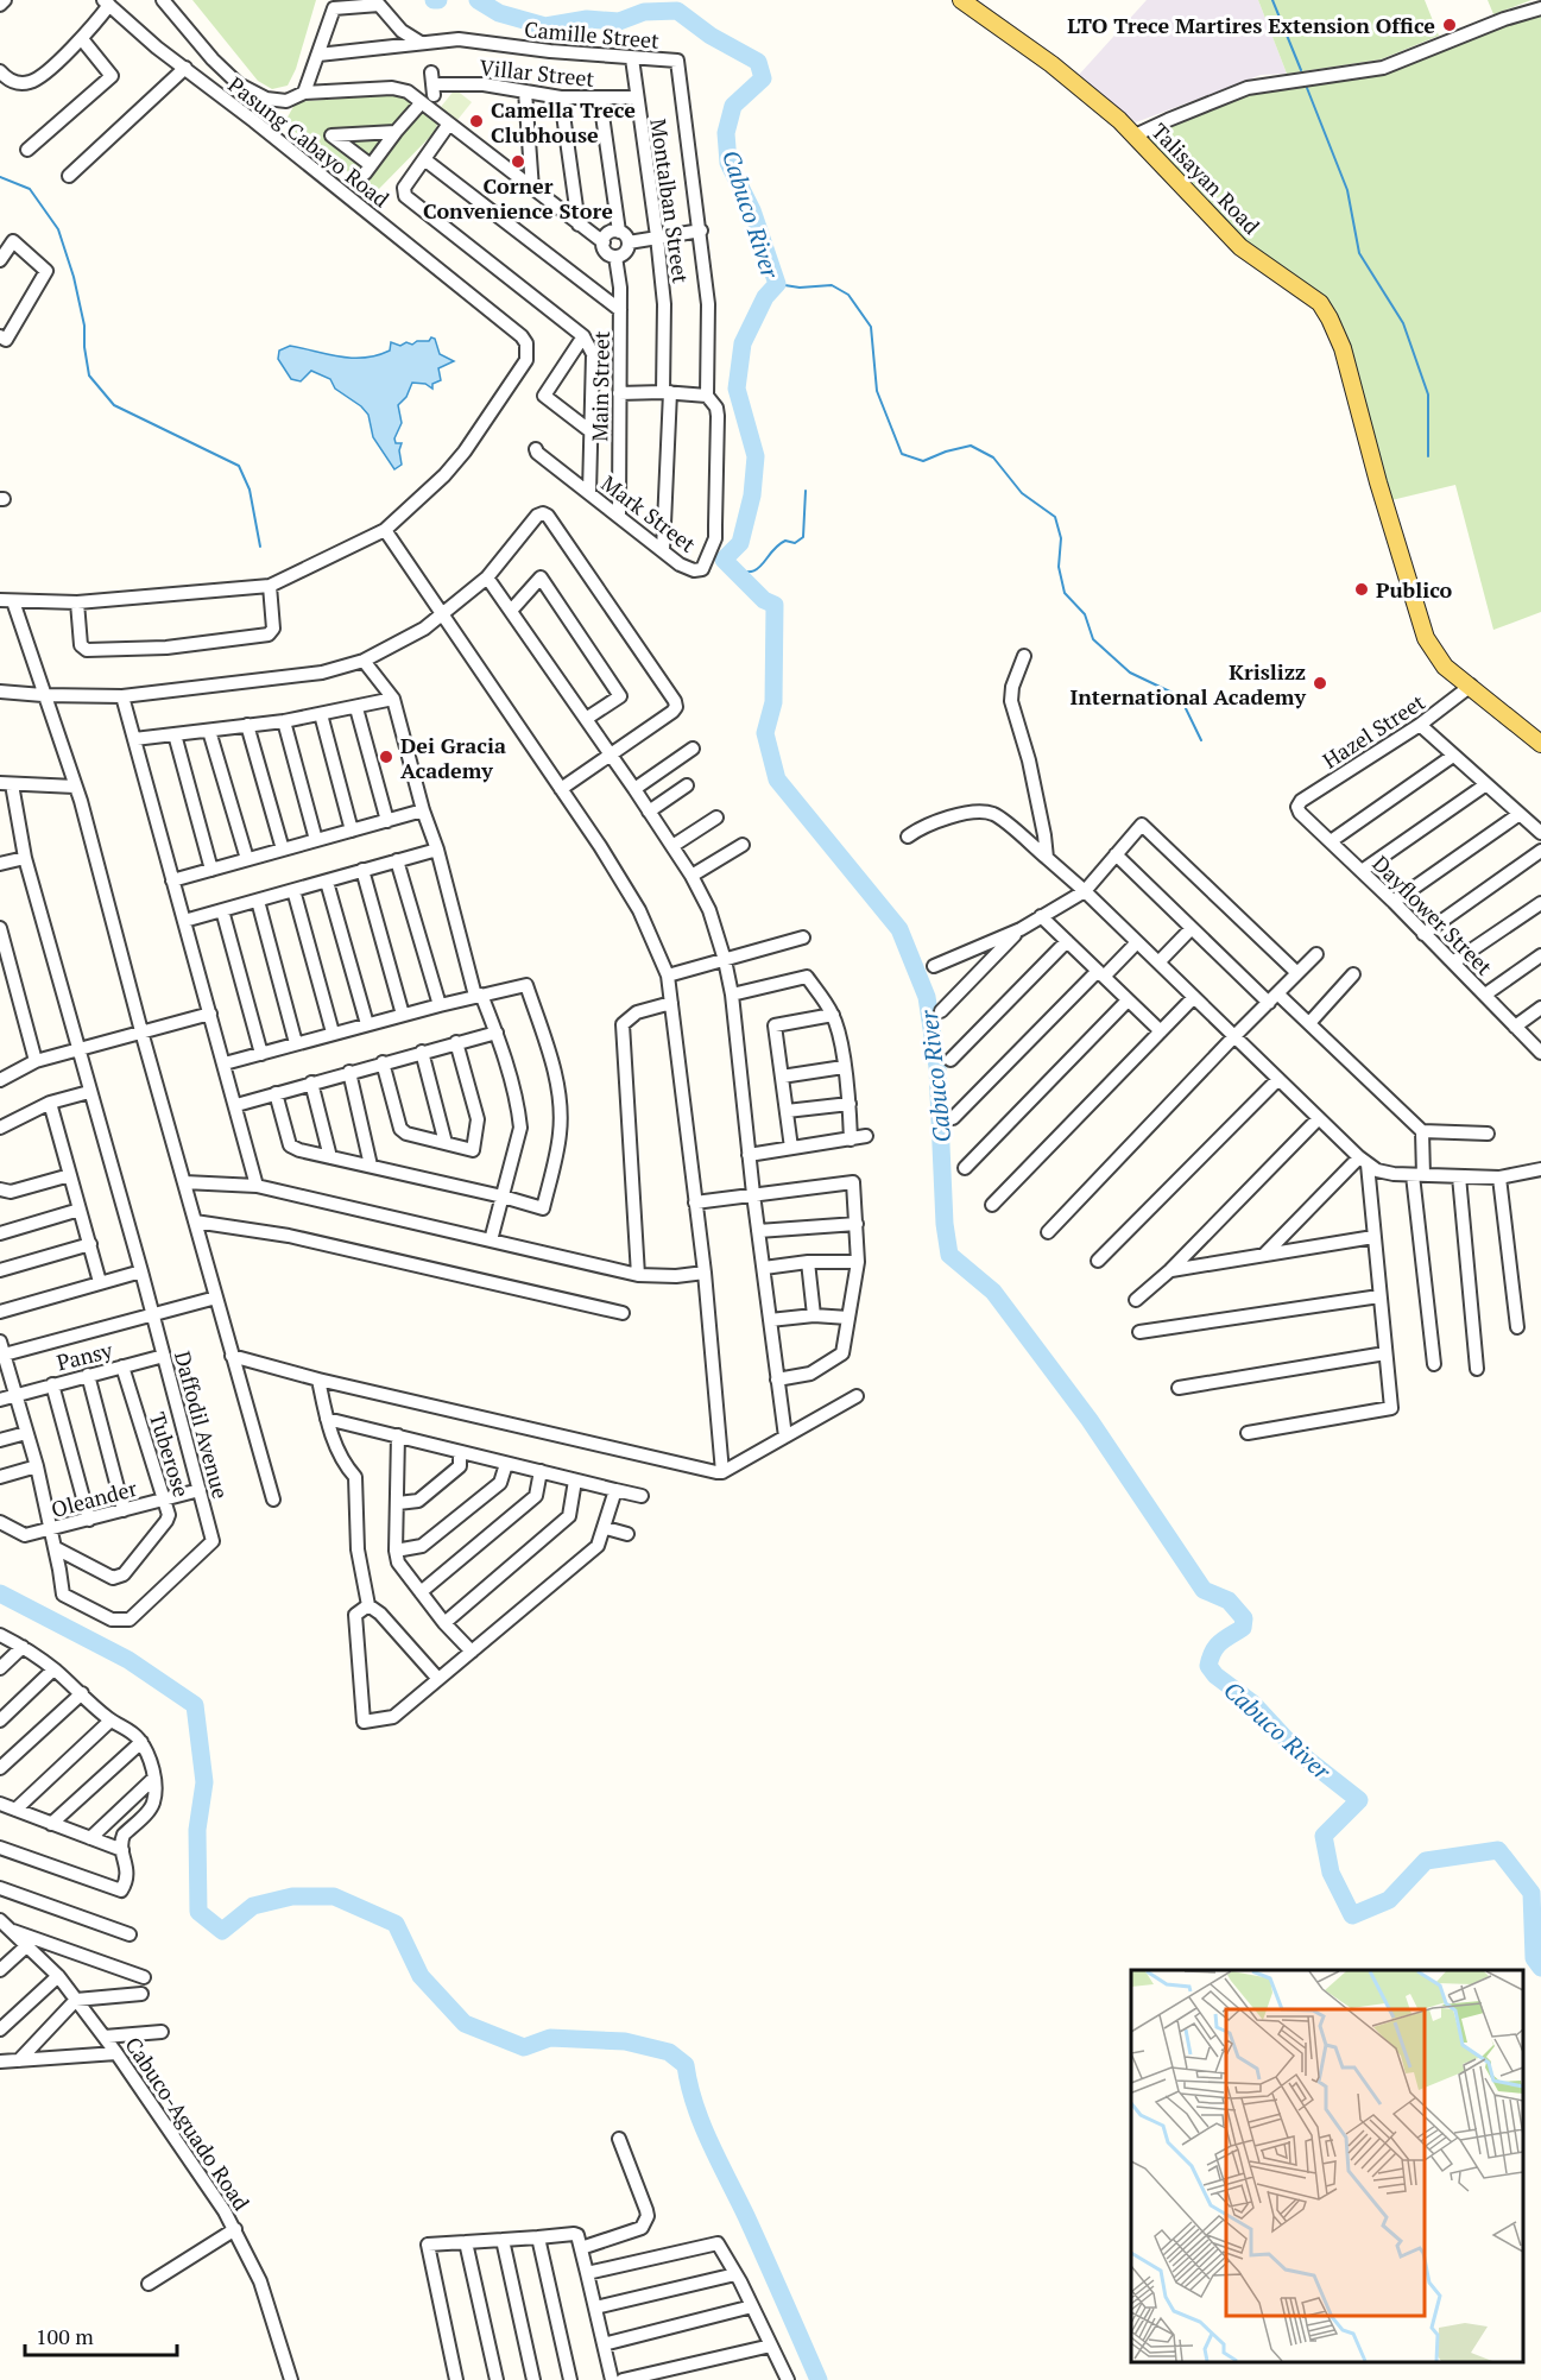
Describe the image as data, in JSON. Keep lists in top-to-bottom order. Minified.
{"streets":{"main road":["Talisayan Road"],"street":["Camille Street","Villar Street","Pasung Cabayo Road","Montalban Street","Main Street","Mark Street","Hazel Street","Dayflower Street","Pansy","Daffodil Avenue","Tuberose","Oleander","Cabuco-Aguado Road"]},"crossings":[["Camille Street","Montalban Street"],["Camille Street","Mark Street"],["Villar Street","Montalban Street"],["Talisayan Road","Hazel Street"],["Montalban Street","Mark Street"],["Main Street","Mark Street"],["Hazel Street","Dayflower Street"],["Pansy","Daffodil Avenue"],["Pansy","Tuberose"],["Daffodil Avenue","Tuberose"],["Daffodil Avenue","Oleander"],["Tuberose","Oleander"]],"water":["Cabuco River"],"places":["LTO Trece Martires Extension Office","Camella Trece Clubhouse","Corner Convenience Store","Publico","Krislizz International Academy","Dei Gracia Academy"],"scale_bar":"100 m"}
